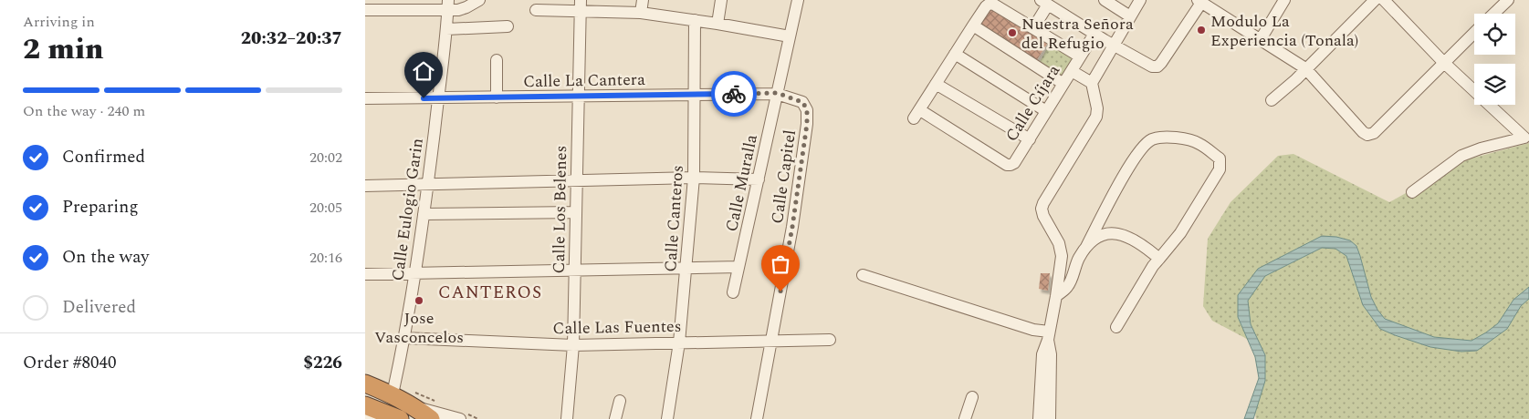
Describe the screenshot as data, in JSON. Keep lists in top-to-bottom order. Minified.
{"streets":{"street":["Calle La Cantera","Calle Cíjara","Calle Capitel","Calle Muralla","Calle Eulogio Garin","Calle Los Belenes","Calle Canteros","Calle Las Fuentes"]},"crossings":[["Calle La Cantera","Calle Capitel"],["Calle La Cantera","Calle Muralla"],["Calle La Cantera","Calle Eulogio Garin"],["Calle La Cantera","Calle Los Belenes"],["Calle La Cantera","Calle Canteros"],["Calle Capitel","Calle Las Fuentes"],["Calle Eulogio Garin","Calle Las Fuentes"],["Calle Los Belenes","Calle Las Fuentes"],["Calle Canteros","Calle Las Fuentes"]],"districts":["CANTEROS"],"places":["Modulo La Experiencia (Tonala)","Nuestra Señora del Refugio","Jose Vasconcelos"],"page":{"heading":["2 min","Arriving in","20:32–20:37"],"panel":["Order #8040","$226"],"bar":"On the way · 240 m","list":[["Confirmed","20:02"],["Preparing","20:05"],["On the way","20:16"],"Delivered"]}}
